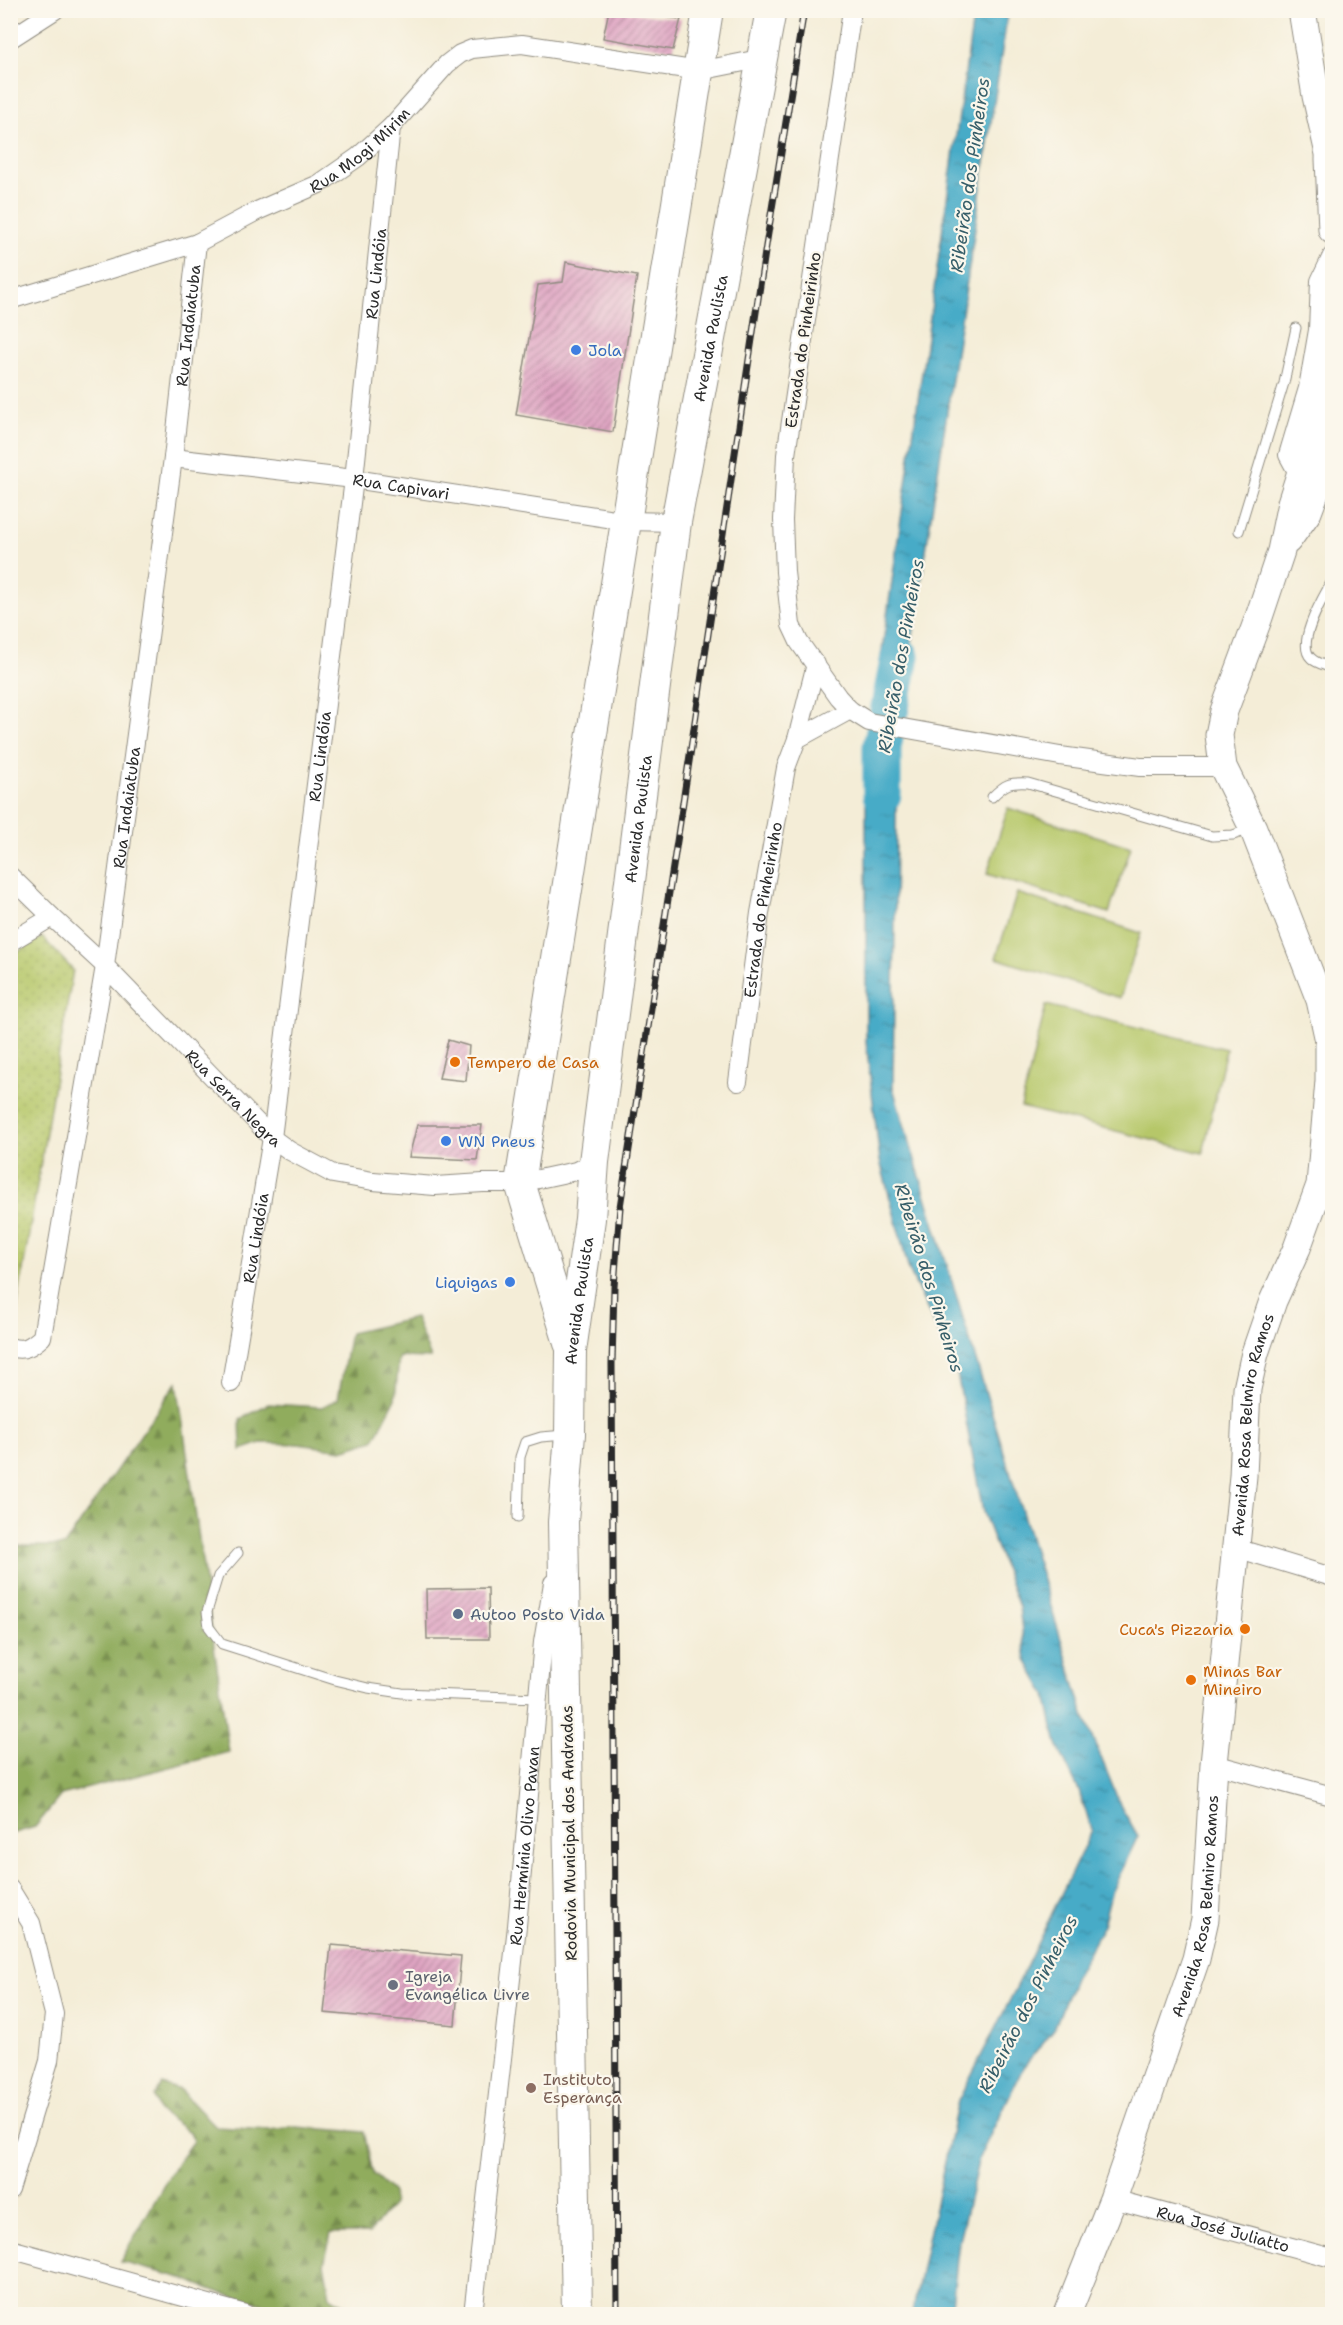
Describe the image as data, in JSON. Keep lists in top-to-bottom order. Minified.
{"streets":{"main road":["Avenida Paulista","Avenida Rosa Belmiro Ramos","Rodovia Municipal dos Andradas"],"street":["Rua Mogi Mirim","Rua Lindóia","Rua Indaiatuba","Estrada do Pinheirinho","Rua Capivari","Rua Serra Negra","Rua Hermínia Olivo Pavan","Rua José Juliatto"]},"crossings":[["Rua Mogi Mirim","Rua Lindóia"],["Rua Mogi Mirim","Rua Indaiatuba"],["Rua Mogi Mirim","Avenida Paulista"],["Rua Lindóia","Rua Capivari"],["Rua Lindóia","Rua Serra Negra"],["Rua Indaiatuba","Rua Capivari"],["Rua Indaiatuba","Rua Serra Negra"],["Avenida Paulista","Rua Capivari"],["Avenida Paulista","Rua Serra Negra"],["Avenida Paulista","Rodovia Municipal dos Andradas"],["Estrada do Pinheirinho","Avenida Rosa Belmiro Ramos"],["Avenida Rosa Belmiro Ramos","Rua José Juliatto"],["Rodovia Municipal dos Andradas","Rua Hermínia Olivo Pavan"]],"water":["Ribeirão dos Pinheiros"],"places":["Jola","Tempero de Casa","WN Pneus","Liquigas","Autoo Posto Vida","Cuca's Pizzaria","Minas Bar Mineiro","Igreja Evangélica Livre","Instituto Esperança"]}
